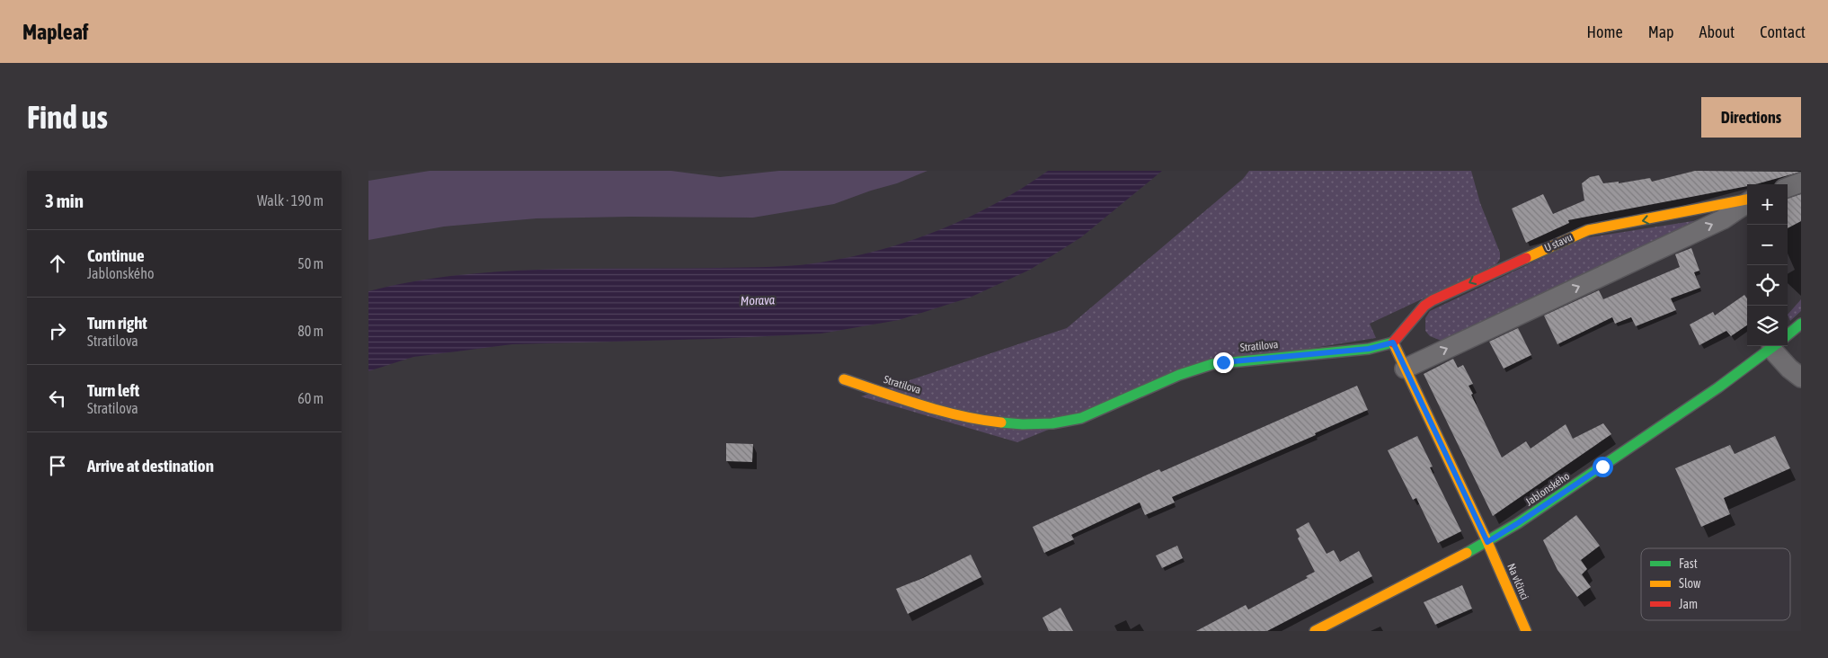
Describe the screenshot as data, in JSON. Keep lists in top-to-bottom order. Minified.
{"streets":{"street":["U stavu","Stratilova","Jablonského","Na vlčinci"]},"crossings":[["U stavu","Stratilova"],["Jablonského","Na vlčinci"]],"water":["Morava"],"legend":["Fast","Slow","Jam"],"page":{"header":"Mapleaf","nav":["Home","Map","About","Contact"],"buttons":"Directions","title":"Find us","heading":["3 min","Walk · 190 m"],"map_buttons":["+","−"],"list":[["Continue","Jablonského","50 m"],["Turn right","Stratilova","80 m"],["Turn left","Stratilova","60 m"],"Arrive at destination"]}}
